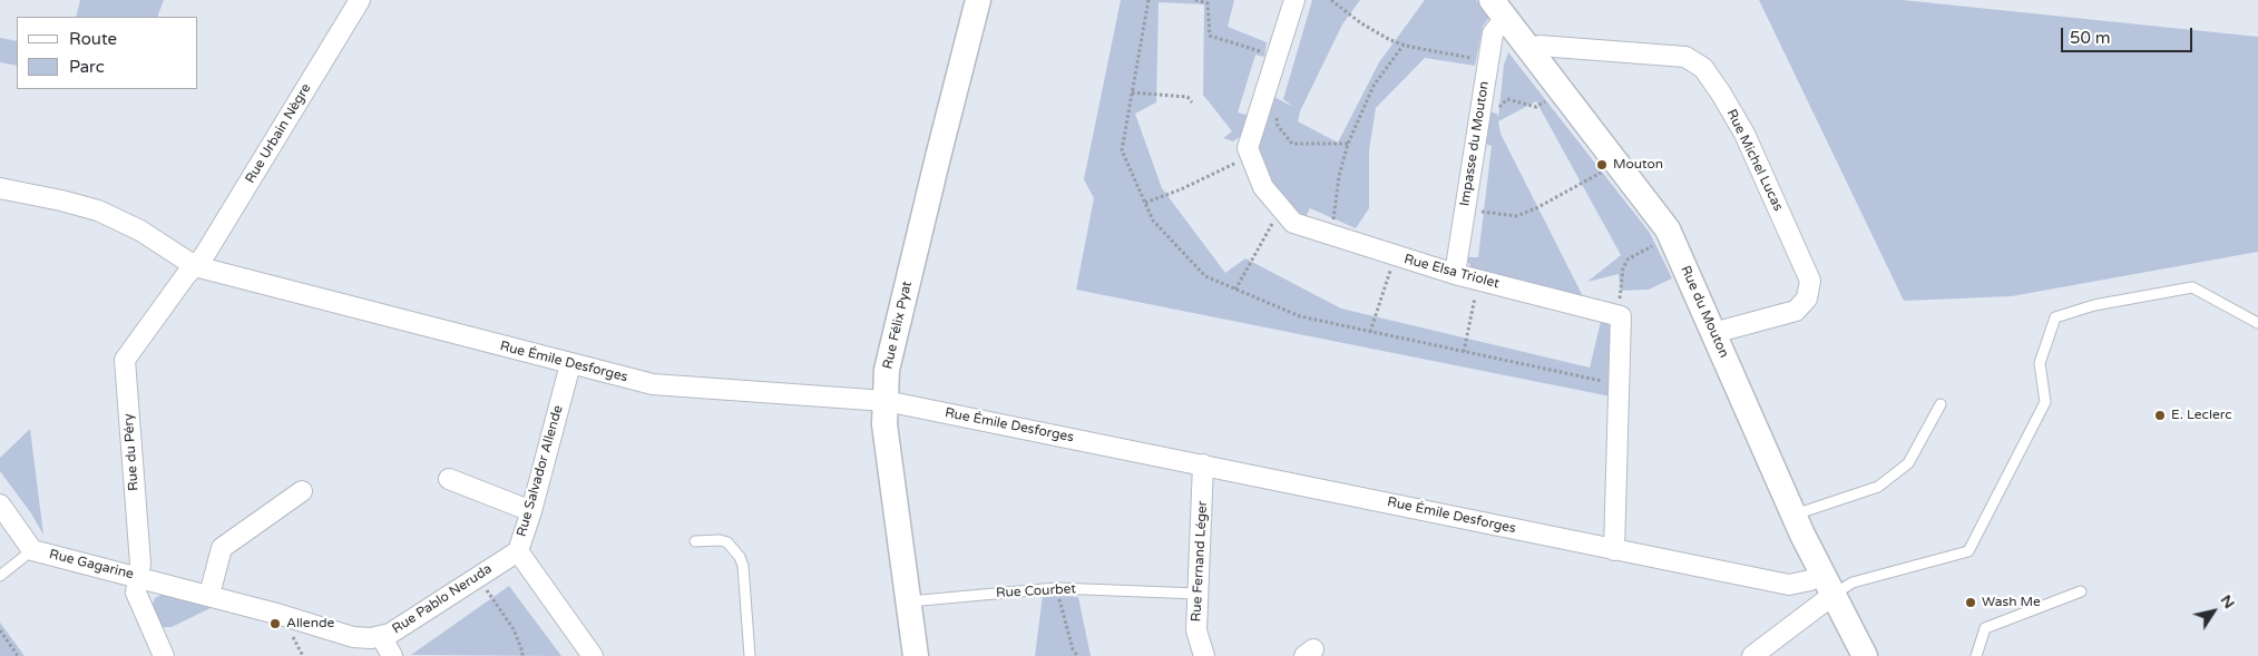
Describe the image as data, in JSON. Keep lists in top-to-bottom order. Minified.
{"streets":{"street":["Rue Urbain Nègre","Impasse du Mouton","Rue Michel Lucas","Rue Elsa Triolet","Rue du Mouton","Rue Félix Pyat","Rue Émile Desforges","Rue du Péry","Rue Salvador Allende","Rue Fernand Léger","Rue Gagarine","Rue Pablo Neruda"],"lane":["Rue Courbet"]},"crossings":[["Rue Urbain Nègre","Rue Émile Desforges"],["Rue Urbain Nègre","Rue du Péry"],["Impasse du Mouton","Rue Elsa Triolet"],["Impasse du Mouton","Rue du Mouton"],["Rue Michel Lucas","Rue du Mouton"],["Rue du Mouton","Rue Émile Desforges"],["Rue Félix Pyat","Rue Émile Desforges"],["Rue Félix Pyat","Rue Courbet"],["Rue Émile Desforges","Rue du Péry"],["Rue Émile Desforges","Rue Salvador Allende"],["Rue Émile Desforges","Rue Fernand Léger"],["Rue du Péry","Rue Gagarine"],["Rue du Péry","Rue Pablo Neruda"],["Rue Salvador Allende","Rue Pablo Neruda"],["Rue Fernand Léger","Rue Courbet"],["Rue Gagarine","Rue Pablo Neruda"]],"places":["Mouton","E. Leclerc","Wash Me","Allende"],"legend":["Route","Parc"],"scale_bar":"50 m","north":"top right"}
